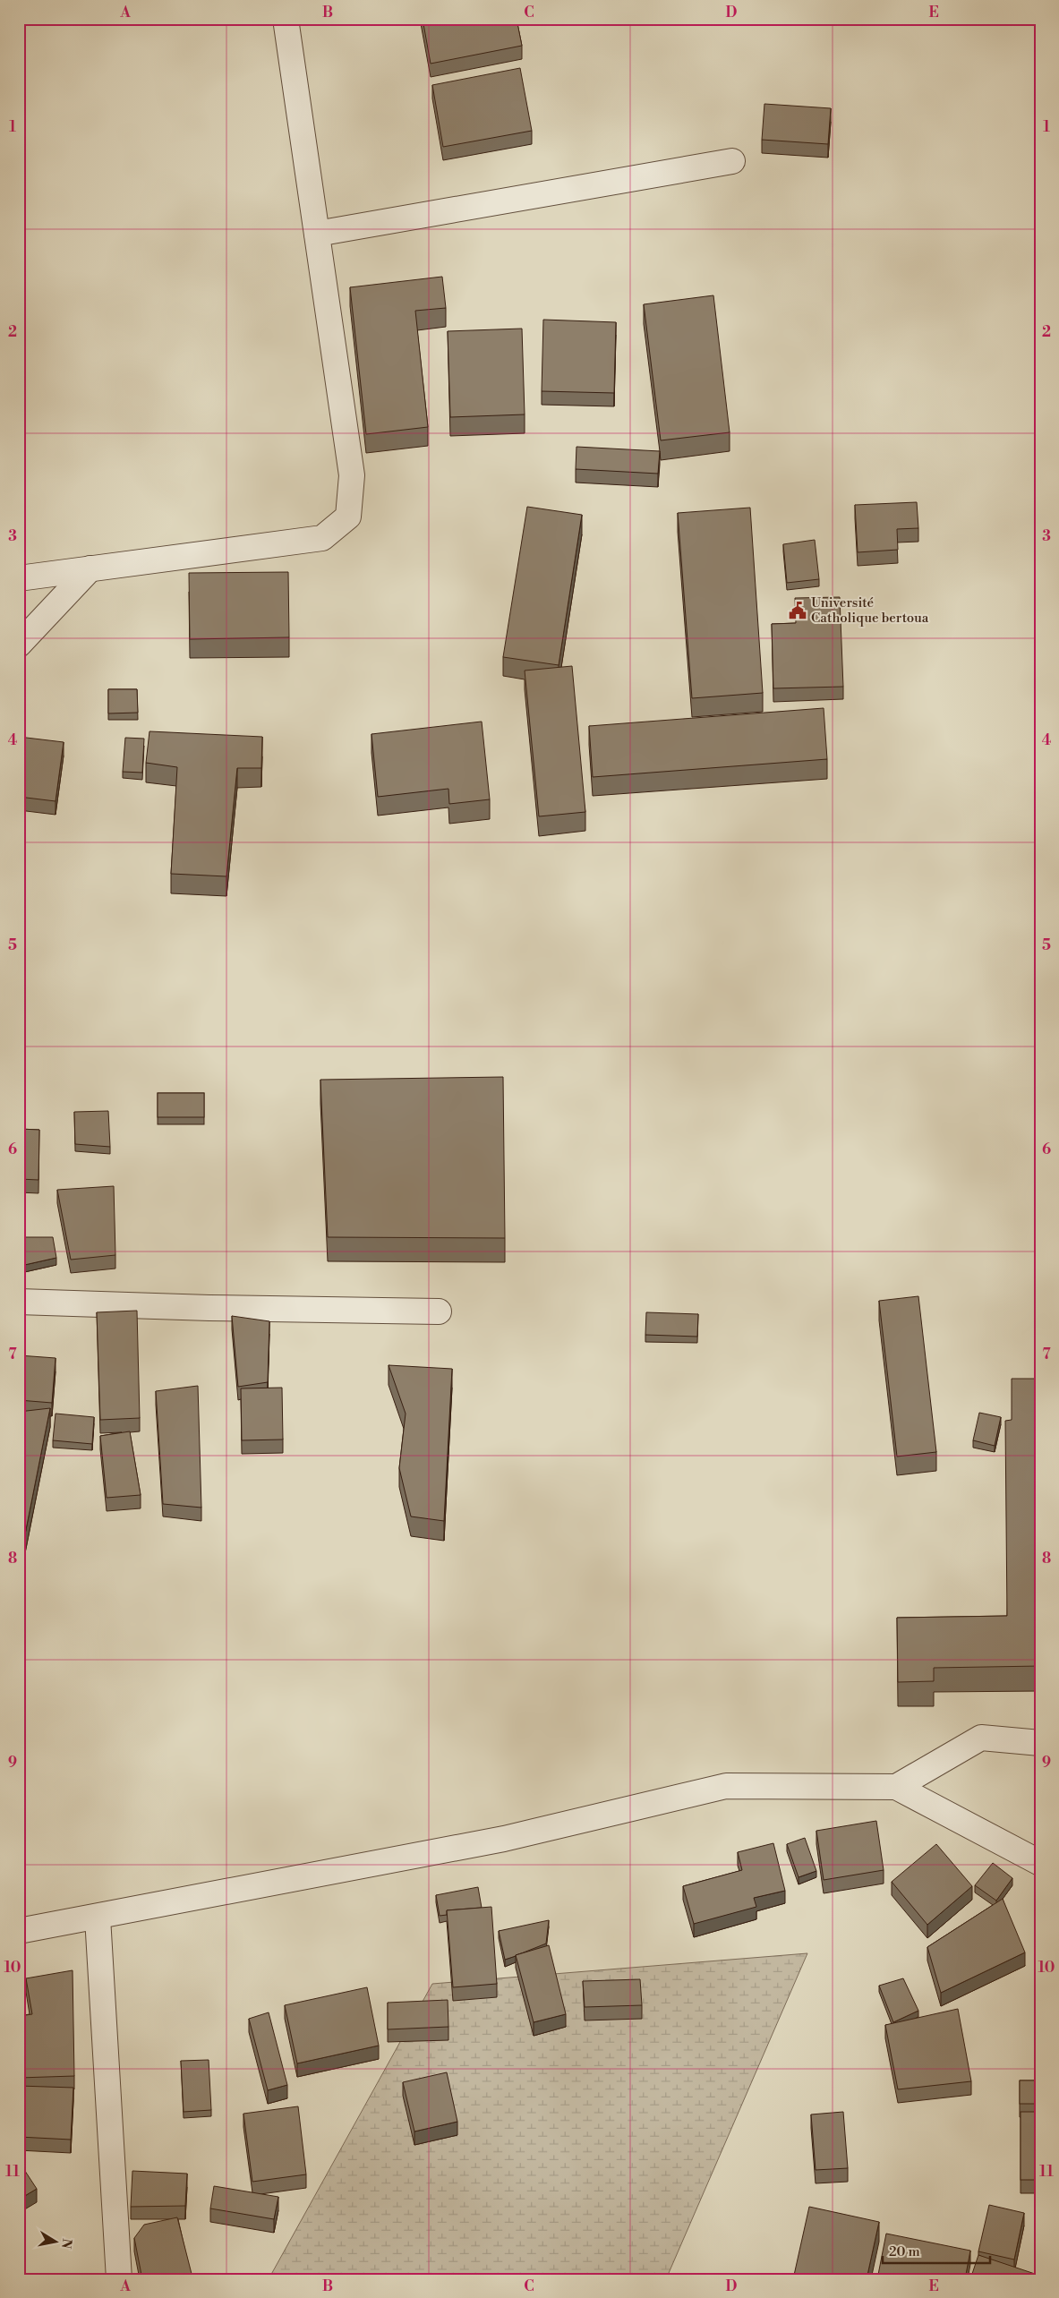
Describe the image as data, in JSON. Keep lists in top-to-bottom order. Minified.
{"places":{"public building":["Université Catholique bertoua"]},"scale_bar":"20 m","north":"right","grid":{"columns":["A","B","C","D","E"],"rows":["1","2","3","4","5","6","7","8","9","10","11"]}}
